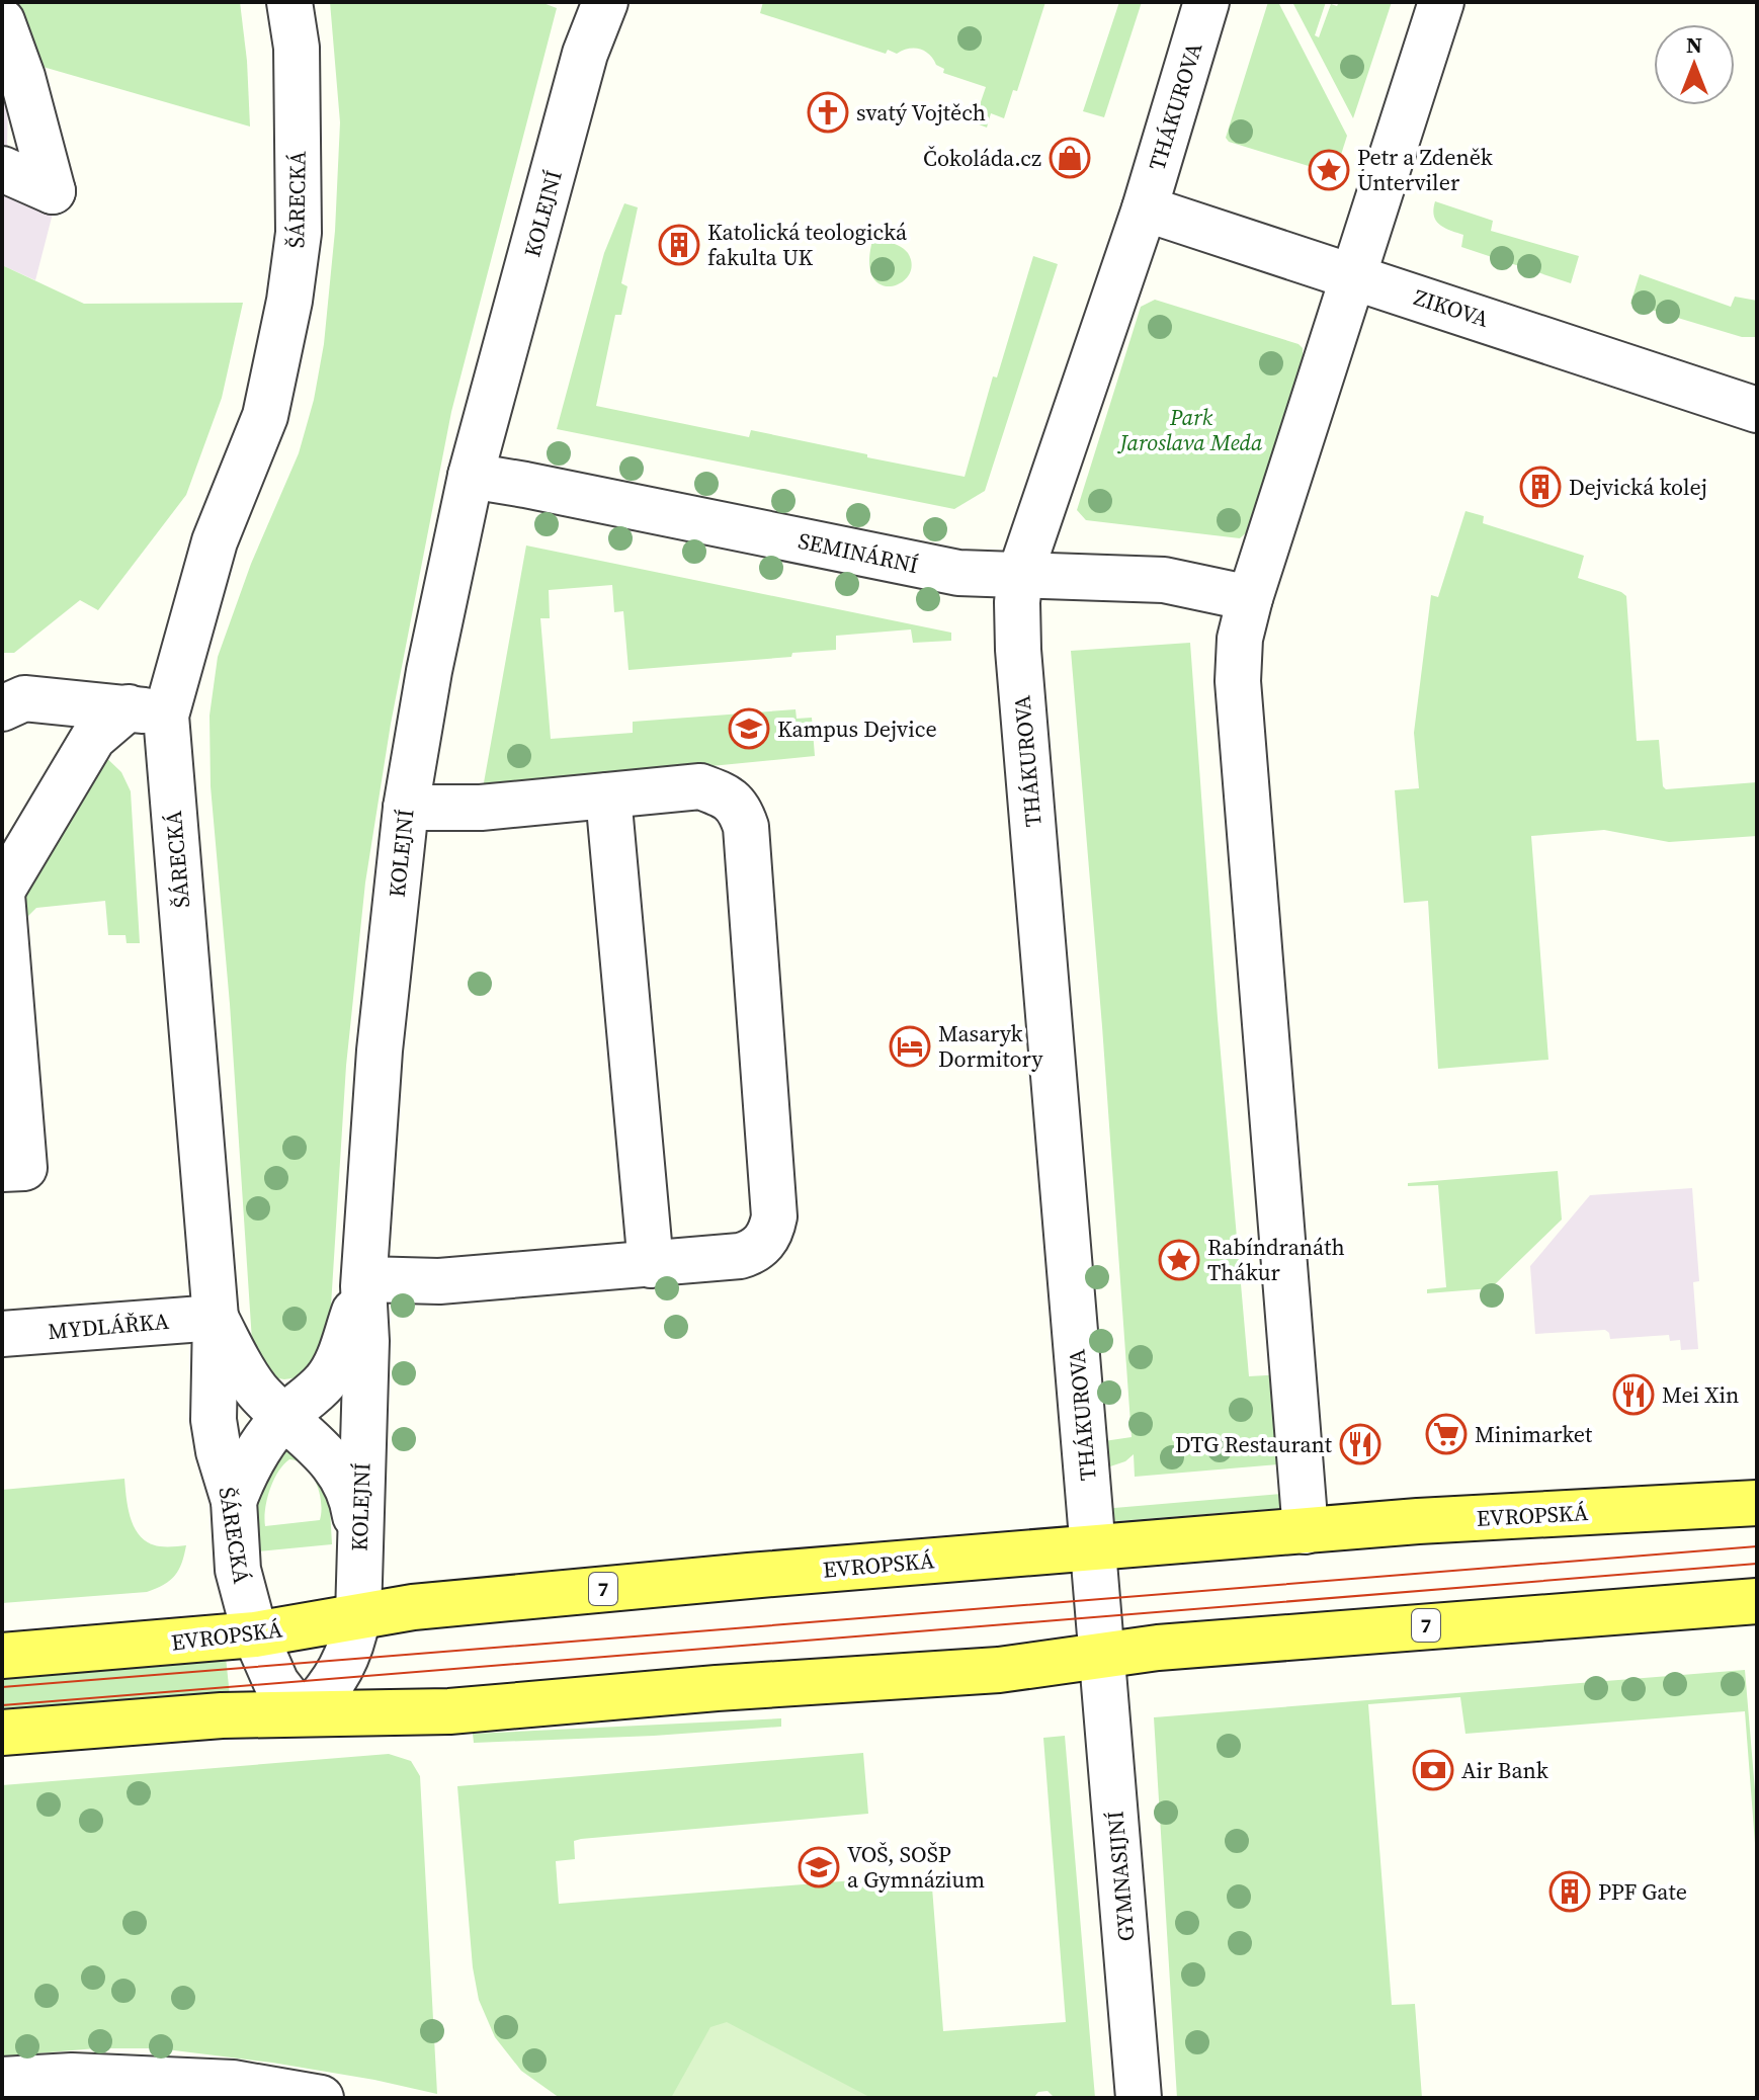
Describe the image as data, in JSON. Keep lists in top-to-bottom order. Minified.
{"streets":{"main road":["EVROPSKÁ","7"],"street":["THÁKUROVA","ŠÁRECKÁ","KOLEJNÍ","ZIKOVA","SEMINÁRNÍ","MYDLÁŘKA","GYMNASIJNÍ"]},"crossings":[["THÁKUROVA","ZIKOVA"],["THÁKUROVA","SEMINÁRNÍ"],["THÁKUROVA","EVROPSKÁ"],["THÁKUROVA","7"],["THÁKUROVA","GYMNASIJNÍ"],["ŠÁRECKÁ","KOLEJNÍ"],["ŠÁRECKÁ","MYDLÁŘKA"],["ŠÁRECKÁ","EVROPSKÁ"],["ŠÁRECKÁ","7"],["KOLEJNÍ","SEMINÁRNÍ"],["KOLEJNÍ","EVROPSKÁ"],["KOLEJNÍ","7"],["7","GYMNASIJNÍ"]],"parks":["Park Jaroslava Meda"],"places":{"church":["svatý Vojtěch"],"shop":["Čokoláda.cz"],"place":["Petr a Zdeněk Unterviler","Rabíndranáth Thákur"],"building":["Katolická teologická fakulta UK","Dejvická kolej","PPF Gate"],"school or university":["Kampus Dejvice","VOŠ, SOŠP a Gymnázium"],"hotel":["Masaryk Dormitory"],"restaurant":["Mei Xin","DTG Restaurant"],"supermarket":["Minimarket"],"bank":["Air Bank"]},"north":"top"}
